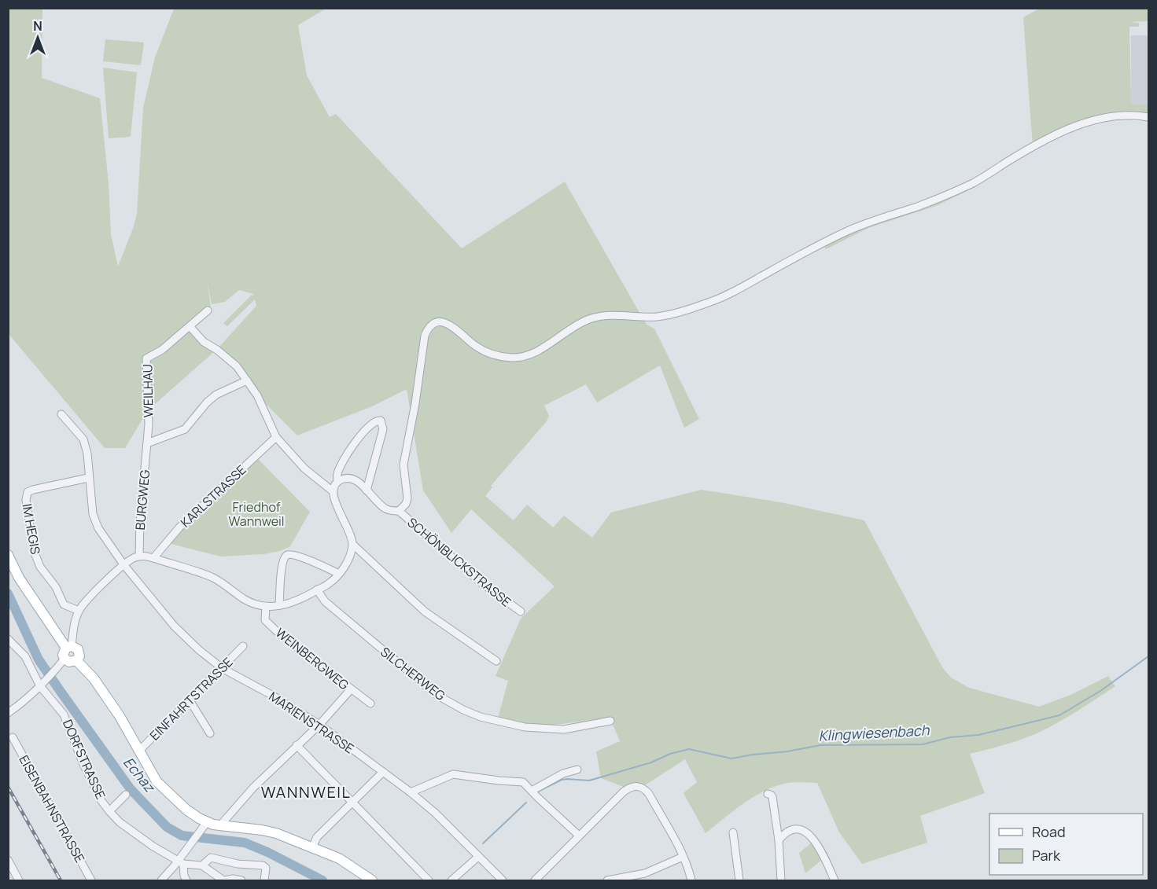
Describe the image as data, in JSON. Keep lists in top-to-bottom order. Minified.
{"streets":{"street":["WEILHAU","KARLSTRASSE","BURGWEG","IM HEGIS","SCHÖNBLICKSTRASSE","WEINBERGWEG","SILCHERWEG","EINFAHRTSTRASSE","MARIENSTRASSE","DORFSTRASSE","EISENBAHNSTRASSE"]},"crossings":[["WEILHAU","BURGWEG"],["IM HEGIS","MARIENSTRASSE"],["EINFAHRTSTRASSE","MARIENSTRASSE"]],"districts":["WANNWEIL"],"water":["Klingwiesenbach","Echaz"],"parks":["Friedhof Wannweil"],"legend":["Road","Park"],"north":"top"}
